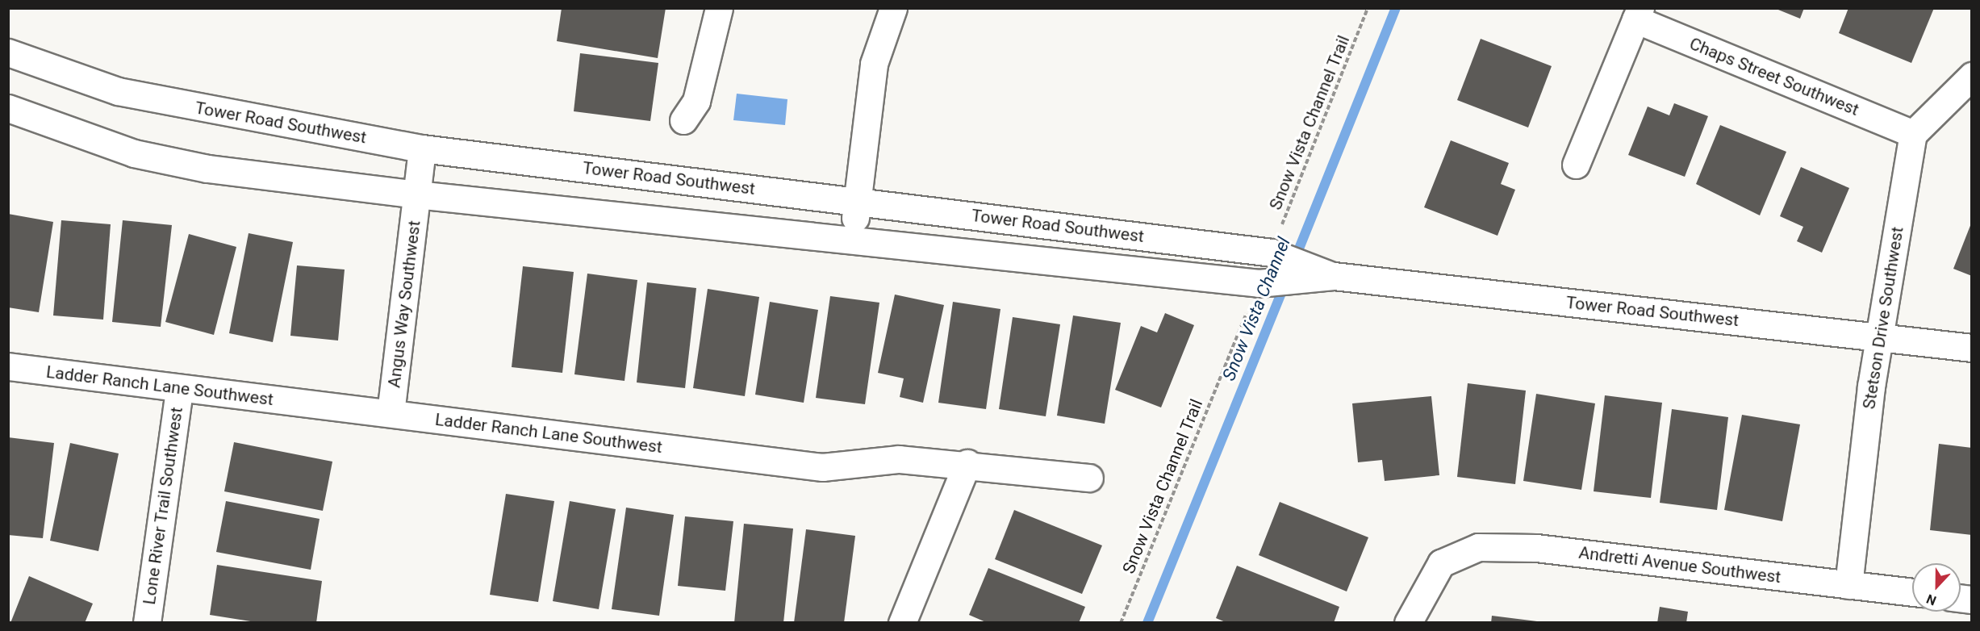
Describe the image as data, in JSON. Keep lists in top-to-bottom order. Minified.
{"streets":{"street":["Chaps Street Southwest","Tower Road Southwest","Angus Way Southwest","Stetson Drive Southwest","Ladder Ranch Lane Southwest","Lone River Trail Southwest","Andretti Avenue Southwest"],"path":["Snow Vista Channel Trail"]},"crossings":[["Chaps Street Southwest","Stetson Drive Southwest"],["Tower Road Southwest","Snow Vista Channel Trail"],["Tower Road Southwest","Angus Way Southwest"],["Tower Road Southwest","Stetson Drive Southwest"],["Angus Way Southwest","Ladder Ranch Lane Southwest"],["Stetson Drive Southwest","Andretti Avenue Southwest"],["Ladder Ranch Lane Southwest","Lone River Trail Southwest"]],"water":["Snow Vista Channel"],"north":"bottom"}
